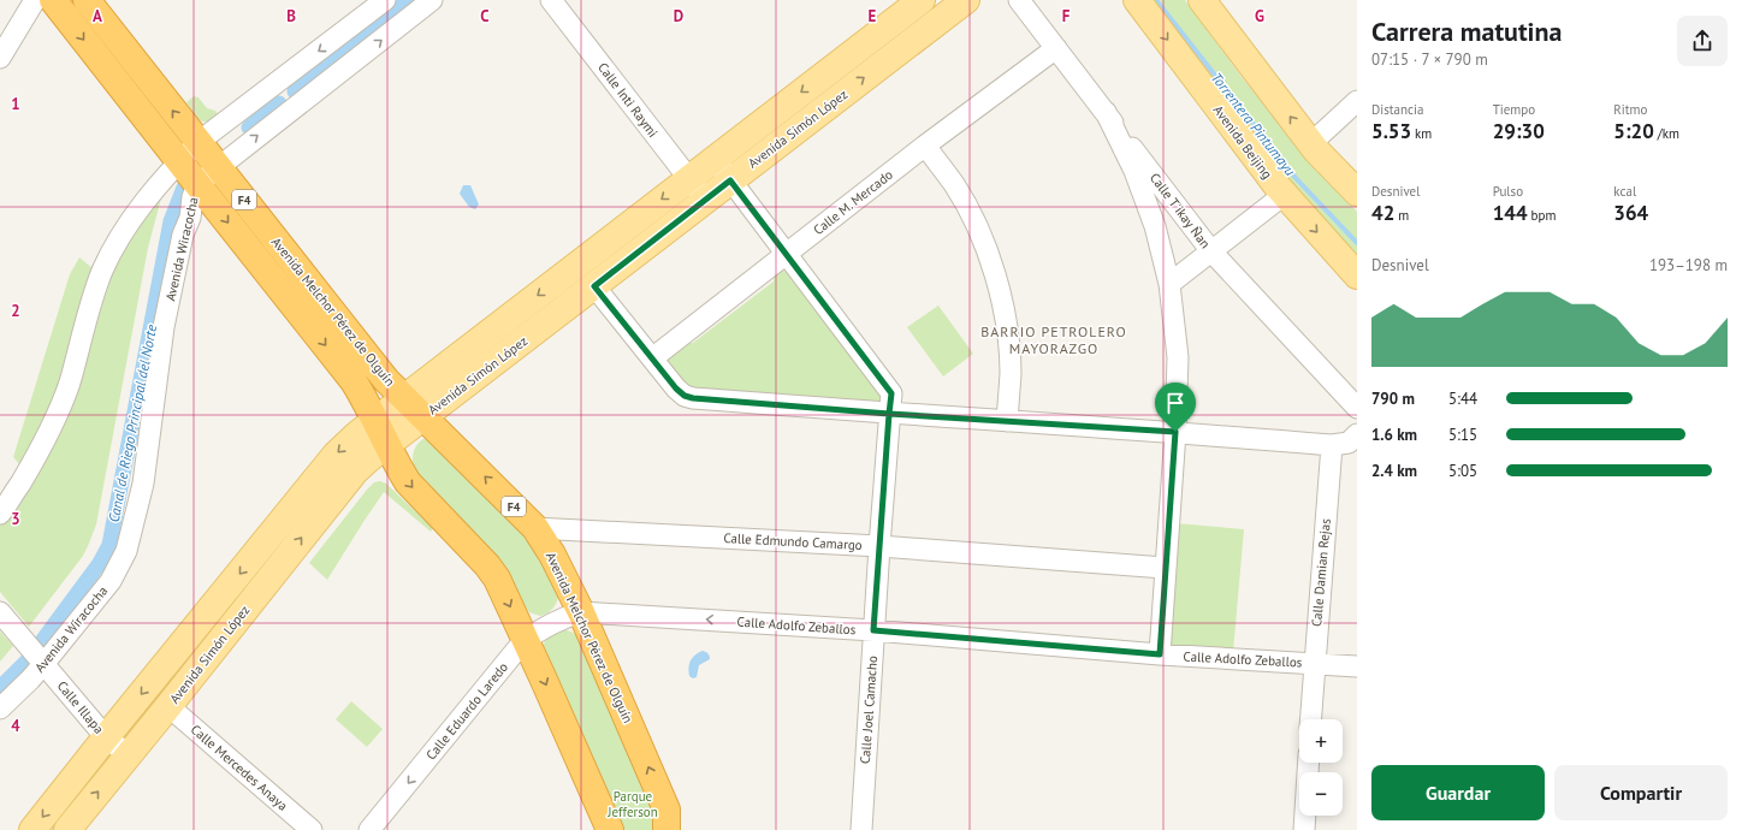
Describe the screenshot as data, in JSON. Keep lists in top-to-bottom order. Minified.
{"streets":{"highway":["F4","Avenida Melchor Pérez de Olguín"],"main road":["Avenida Simón López","Avenida Beijing"],"street":["Calle Inti Raymi","Calle M. Mercado","Calle T'ikay Ñan","Avenida Wiracocha","Calle Edmundo Camargo","Calle Damian Rejas","Calle Adolfo Zeballos","Calle Illapa","Calle Joel Camacho","Calle Eduardo Laredo","Calle Mercedes Anaya"]},"crossings":[["Calle Inti Raymi","Avenida Simón López"],["Avenida Simón López","Avenida Melchor Pérez de Olguín"],["Avenida Simón López","Calle Illapa"],["Avenida Simón López","Calle Joel Camacho"],["Avenida Simón López","Calle Mercedes Anaya"],["Calle M. Mercado","Calle T'ikay Ñan"],["Calle M. Mercado","Calle Joel Camacho"],["Avenida Wiracocha","Avenida Melchor Pérez de Olguín"],["Avenida Wiracocha","Calle Illapa"],["Avenida Melchor Pérez de Olguín","Calle Edmundo Camargo"],["Avenida Melchor Pérez de Olguín","Calle Adolfo Zeballos"],["Avenida Melchor Pérez de Olguín","Calle Eduardo Laredo"],["Calle Edmundo Camargo","Calle Joel Camacho"],["Calle Damian Rejas","Calle Adolfo Zeballos"],["Calle Adolfo Zeballos","Calle Joel Camacho"],["Calle Adolfo Zeballos","Calle Eduardo Laredo"]],"one_way":["Calle Adolfo Zeballos","Calle Eduardo Laredo"],"districts":["BARRIO PETROLERO MAYORAZGO"],"water":["Torrentera Pintumayu","Canal de Riego Principal del Norte"],"parks":["Parque Jefferson"],"page":{"heading":["Carrera matutina","07:15 · 7 × 790 m"],"stats":[["Distancia","5.53 km"],["Tiempo","29:30"],["Ritmo","5:20 /km"],["Desnivel","42 m"],["Pulso","144 bpm"],["kcal","364"]],"chart":["Desnivel","193–198 m"],"list":[{"name":"790 m","note":"5:44"},{"name":"1.6 km","note":"5:15"},{"name":"2.4 km","note":"5:05"}],"map_buttons":["+","−"],"buttons":["Guardar","Compartir"]},"grid":{"columns":["A","B","C","D","E","F","G"],"rows":["1","2","3","4"]}}
